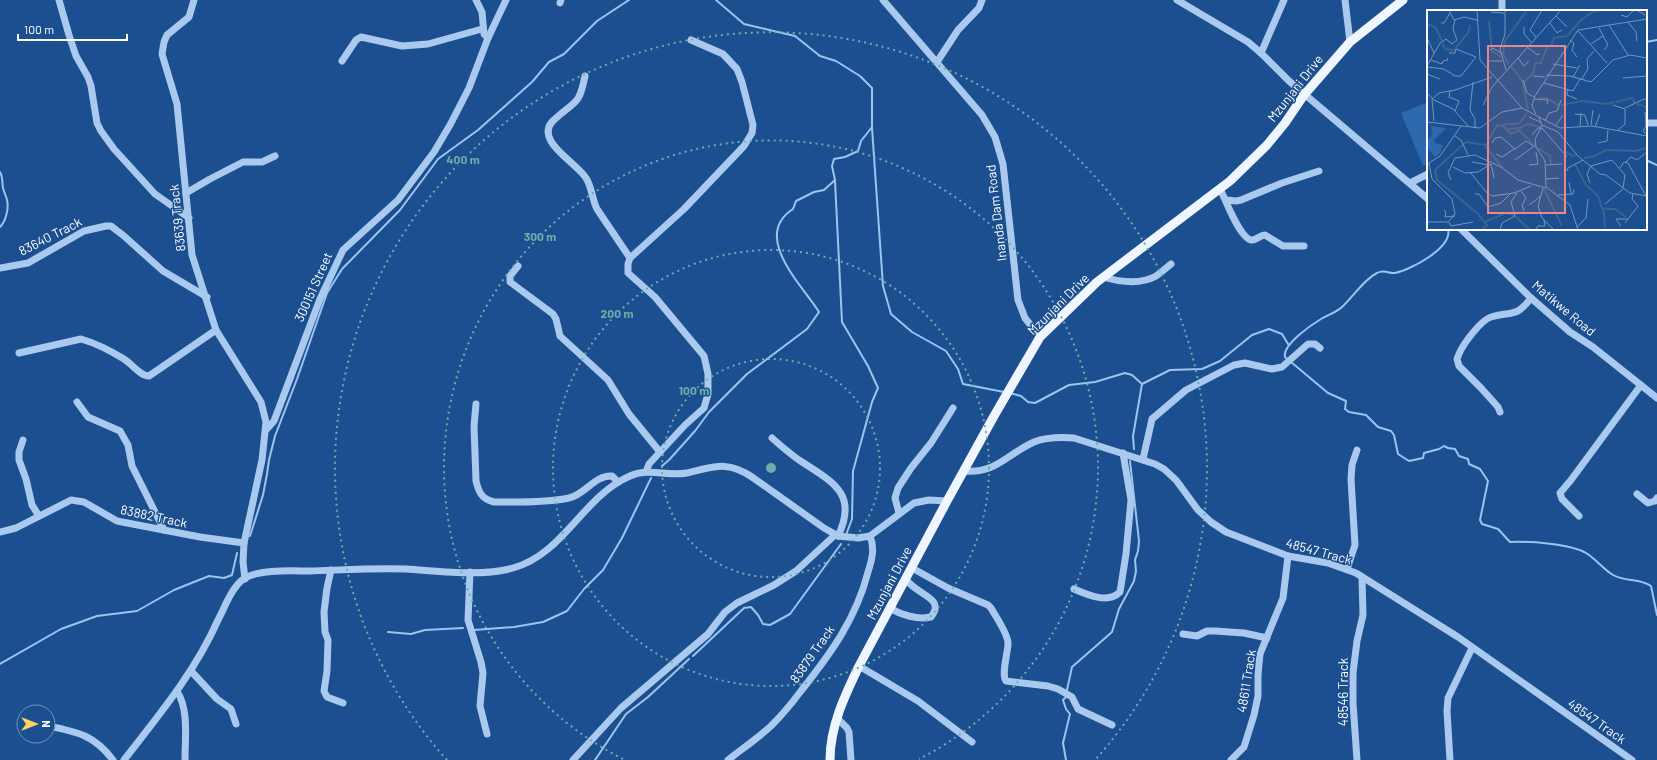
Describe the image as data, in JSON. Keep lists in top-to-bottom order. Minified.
{"streets":{"main road":["Mzunjani Drive"],"street":["Inanda Dam Road","83639 Track","83640 Track","300151 Street","Matikwe Road","83882 Track","48547 Track","83879 Track","48611 Track","48546 Track"]},"crossings":[["Mzunjani Drive","Inanda Dam Road"],["Mzunjani Drive","48547 Track"],["83639 Track","83640 Track"],["83639 Track","300151 Street"],["300151 Street","83882 Track"],["48547 Track","48611 Track"],["48547 Track","48546 Track"]],"scale_bar":"100 m","north":"right","rings":["400 m","300 m","200 m","100 m"]}
